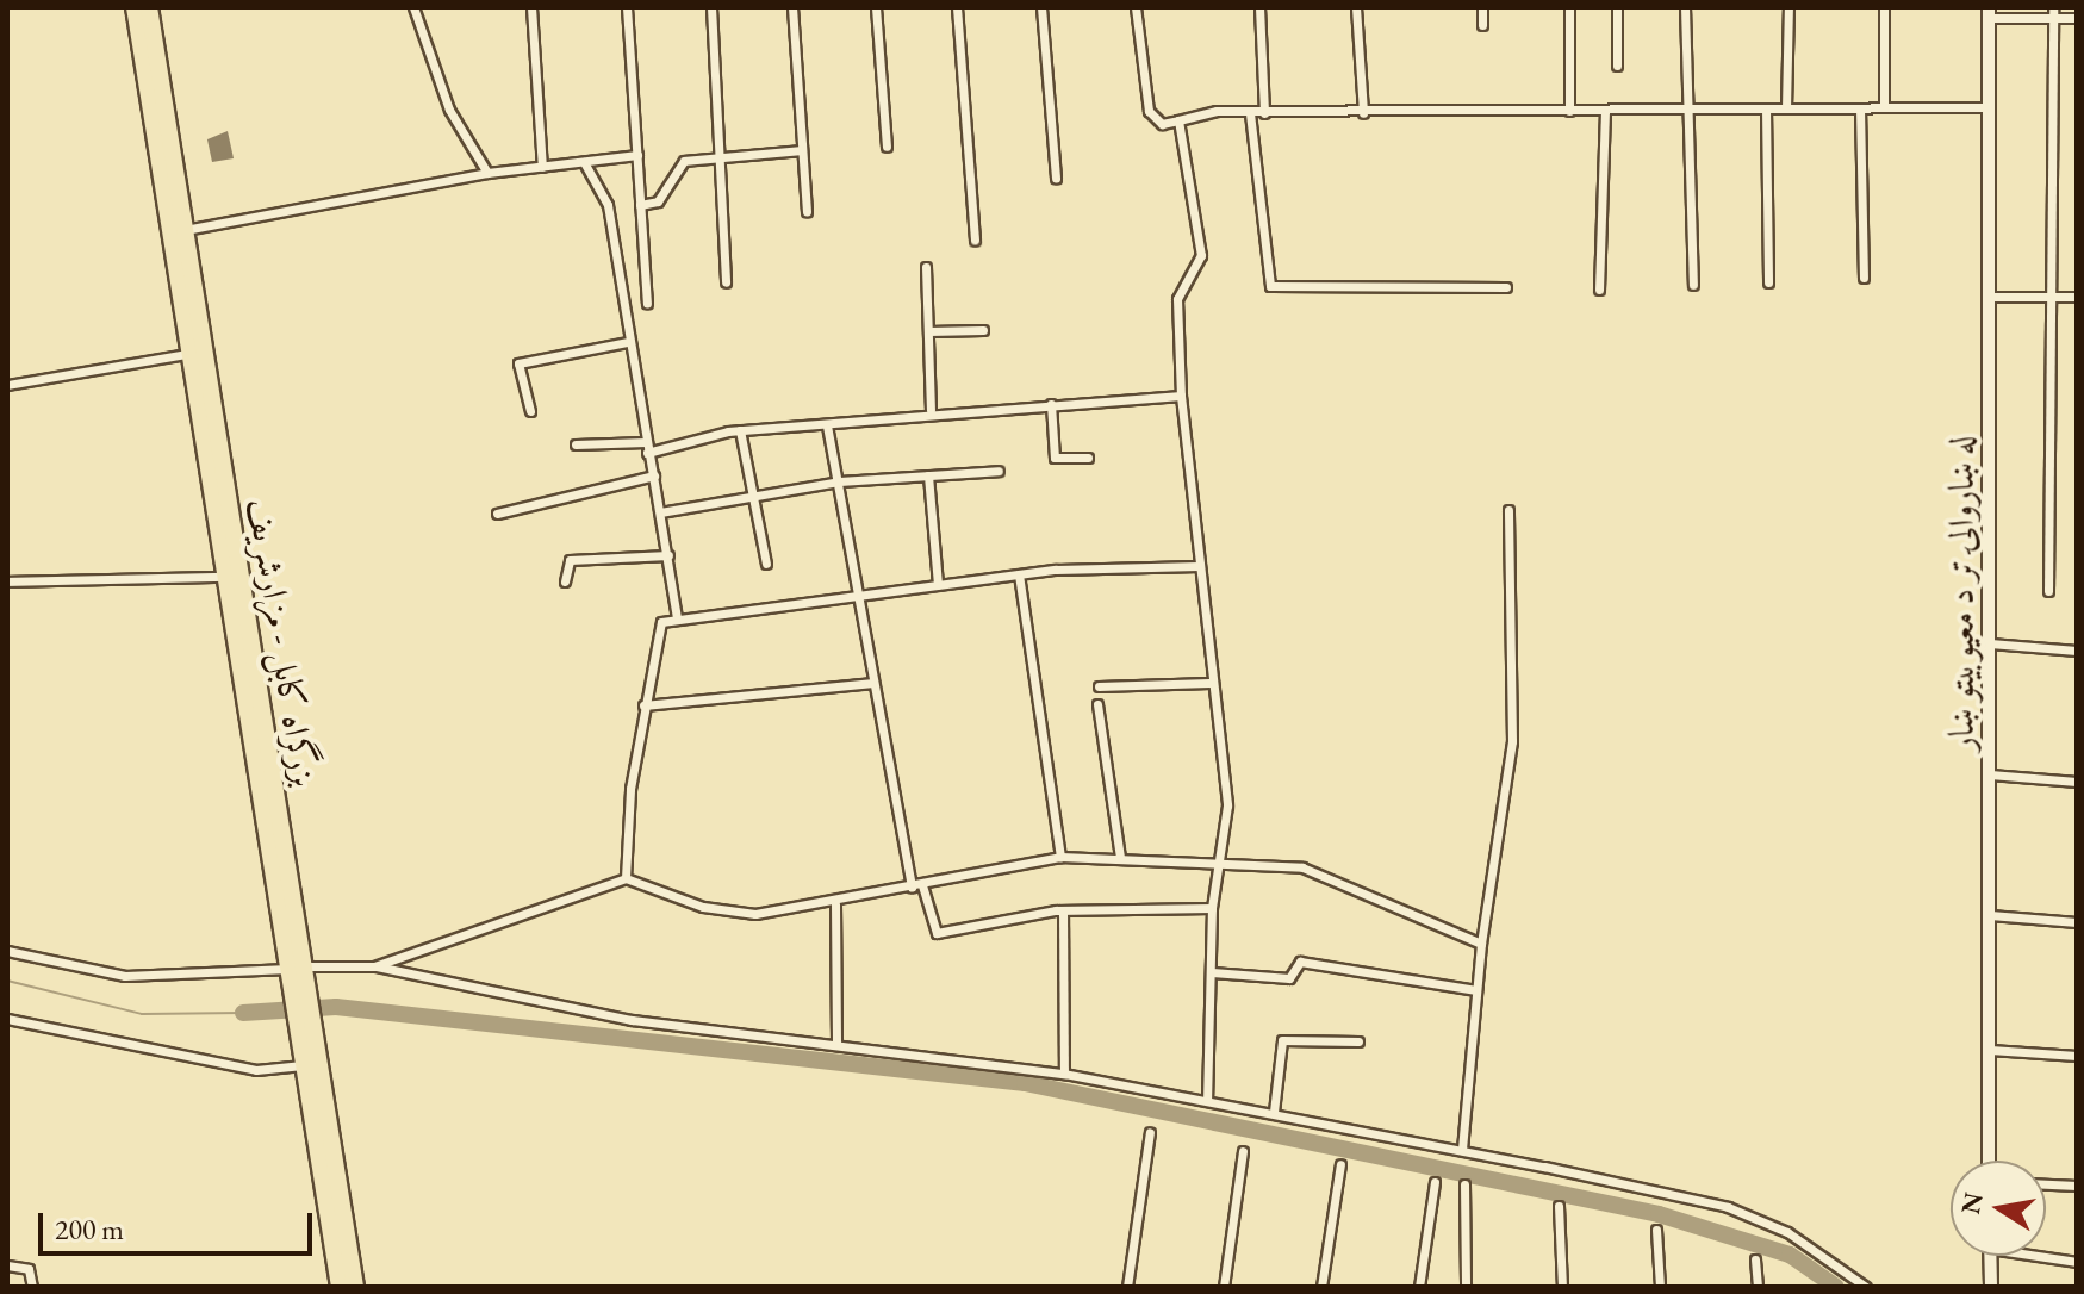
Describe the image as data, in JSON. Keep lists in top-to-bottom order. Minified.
{"streets":{"highway":["بزرگراه کابل - مزارشریف"],"street":["له ښاروالۍ تر د معیوبیتو ښار"]},"scale_bar":"200 m","north":"left"}
